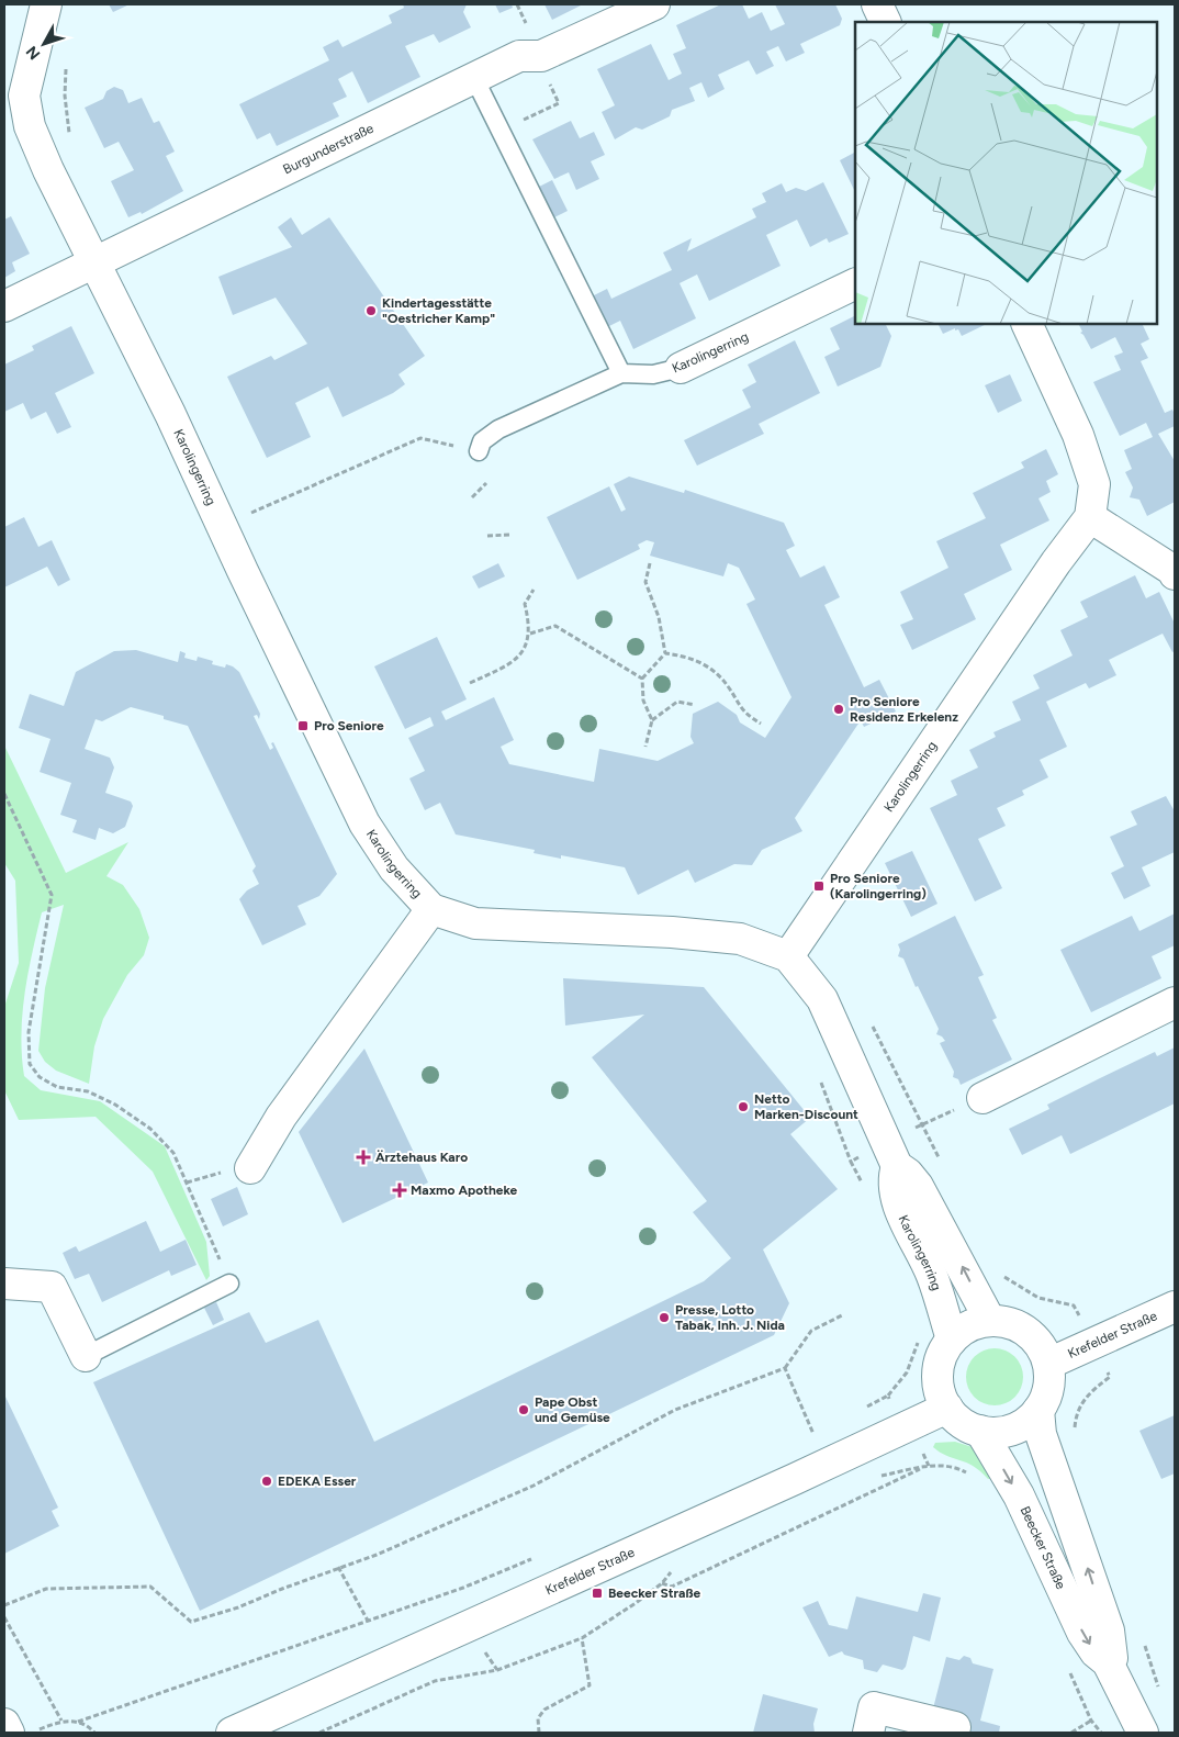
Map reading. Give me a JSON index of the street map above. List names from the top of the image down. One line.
{"streets":{"street":["Burgunderstraße","Karolingerring","Krefelder Straße","Beecker Straße"]},"crossings":[["Burgunderstraße","Karolingerring"],["Karolingerring","Krefelder Straße"],["Karolingerring","Beecker Straße"],["Krefelder Straße","Beecker Straße"]],"places":{"other":["Kindertagesstätte \"Oestricher Kamp\"","Pro Seniore Residenz Erkelenz","Netto Marken-Discount","Presse, Lotto Tabak, Inh. J. Nida","Pape Obst und Gemüse","EDEKA Esser"],"transit":["Pro Seniore","Pro Seniore (Karolingerring)","Beecker Straße"],"health":["Ärztehaus Karo","Maxmo Apotheke"]},"north":"bottom left"}
